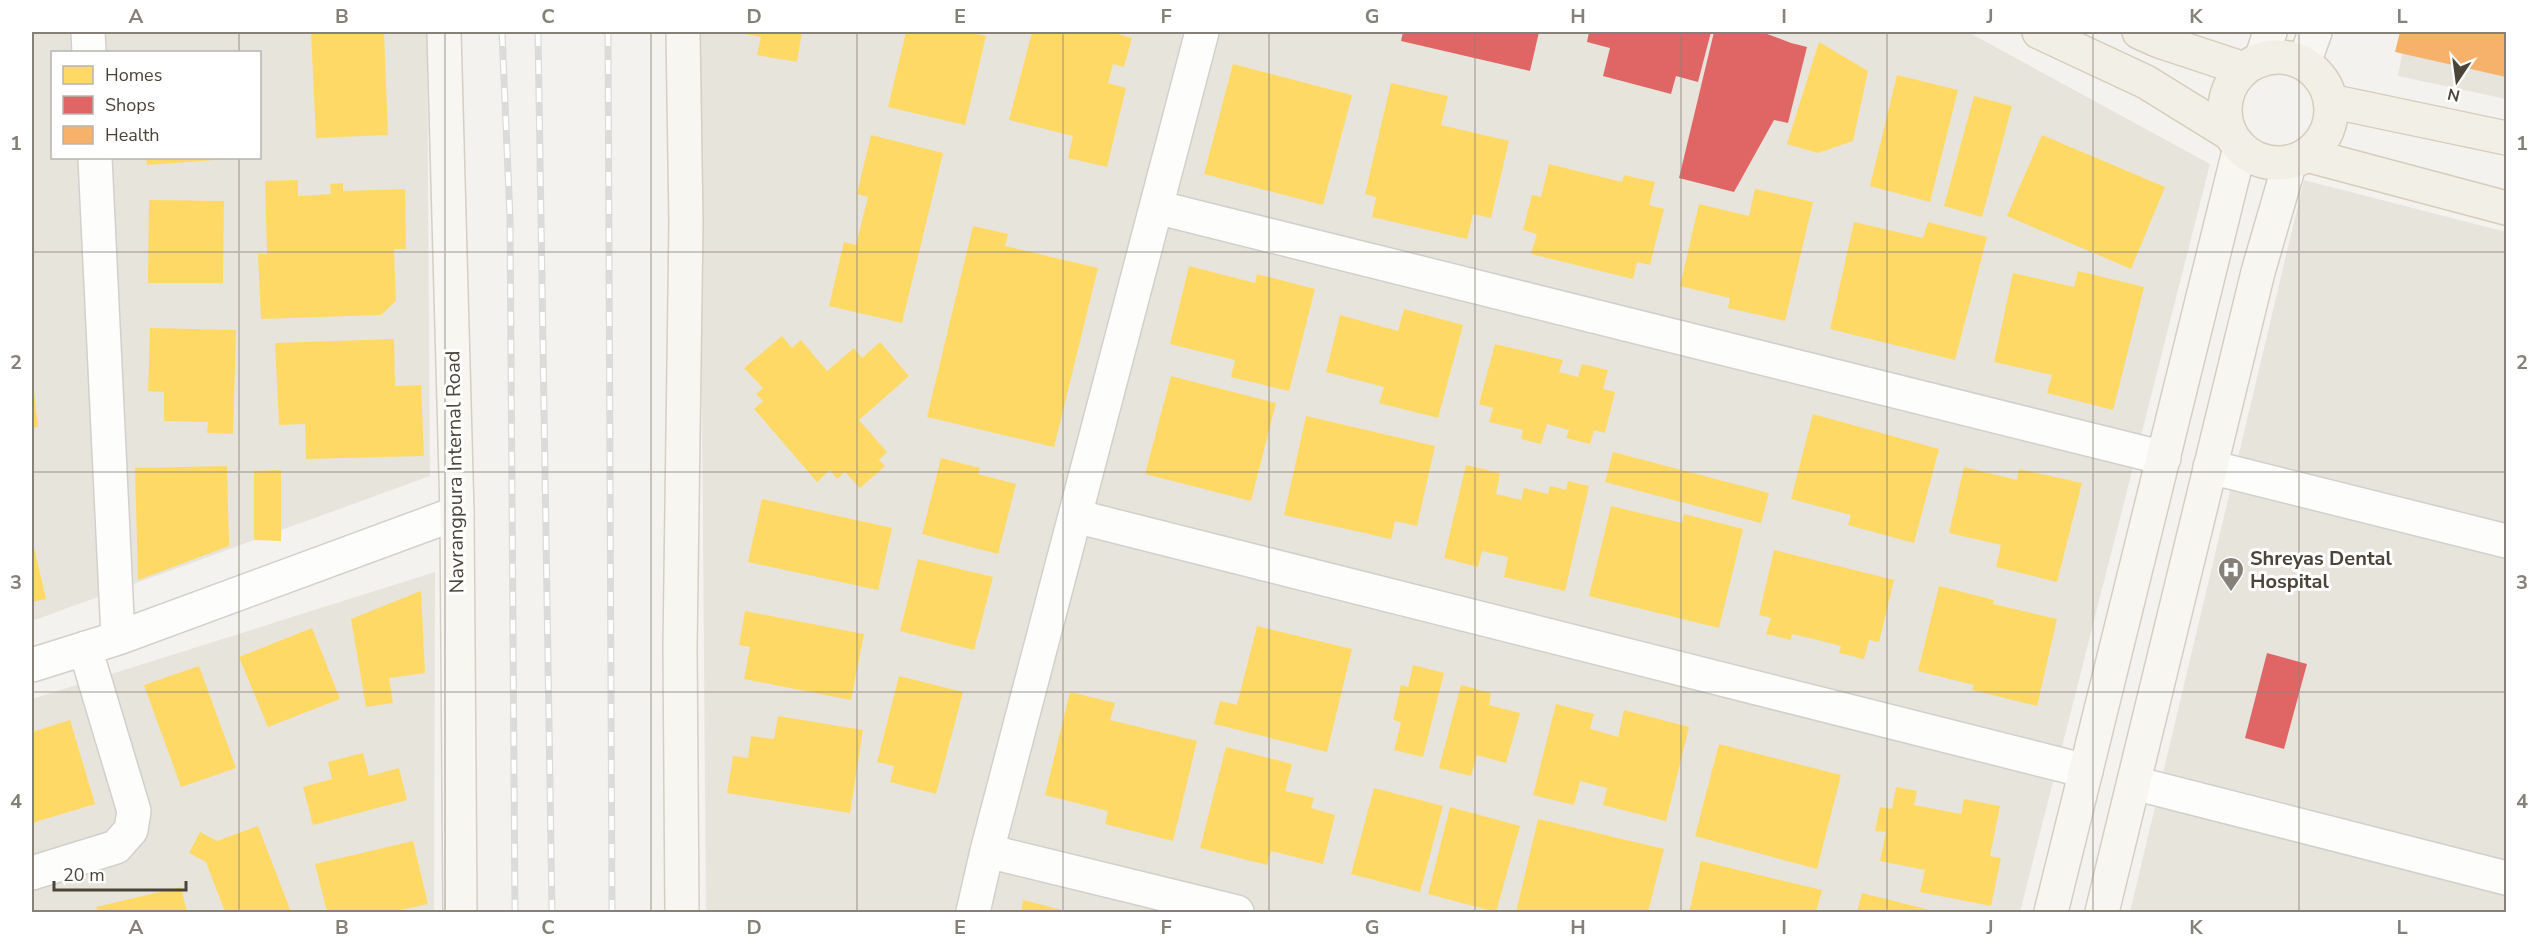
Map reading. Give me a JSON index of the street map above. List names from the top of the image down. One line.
{"streets":{"street":["Navrangpura Internal Road"]},"places":{"hospital":["Shreyas Dental Hospital"]},"legend":["Homes","Shops","Health"],"scale_bar":"20 m","north":"bottom","grid":{"columns":["A","B","C","D","E","F","G","H","I","J","K","L"],"rows":["1","2","3","4"]}}
